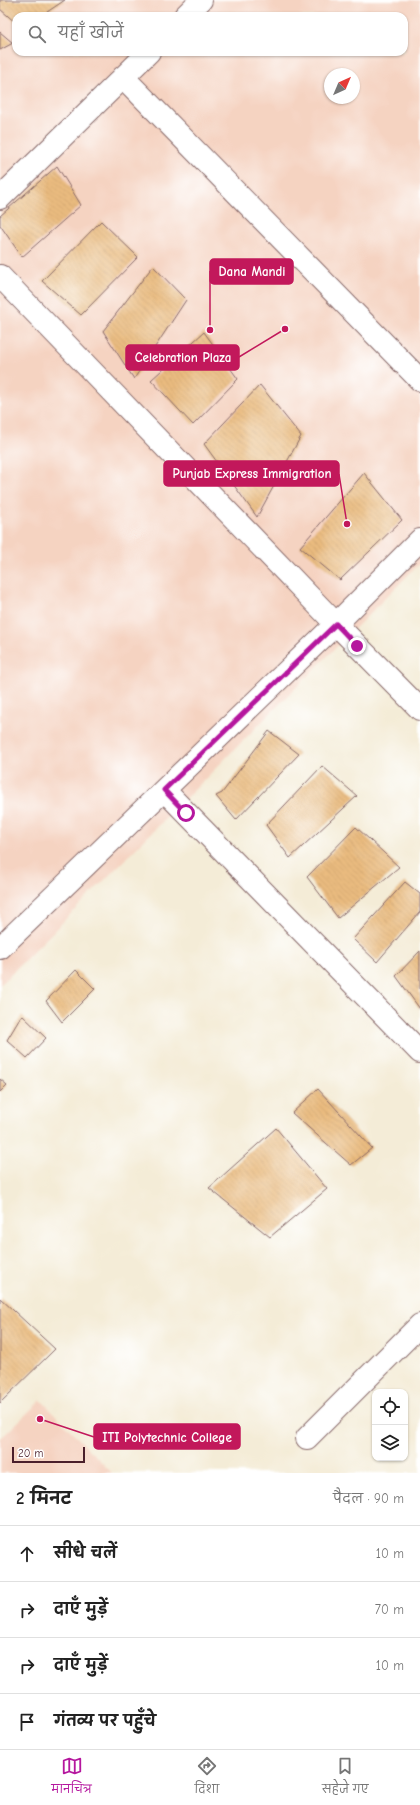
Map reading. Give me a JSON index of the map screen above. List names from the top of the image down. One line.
{"places":["Celebration Plaza","Dana Mandi","Punjab Express Immigration","ITI Polytechnic College"],"scale_bar":"20 m","north":"top right","page":{"search":"यहाँ खोजें","scale":"20 m","heading":["2 मिनट","पैदल · 90 m"],"list":[["सीधे चलें","10 m"],["दाएँ मुड़ें","70 m"],["दाएँ मुड़ें","10 m"],"गंतव्य पर पहुँचे"],"nav":["मानचित्र","दिशा","सहेजे गए"]}}
